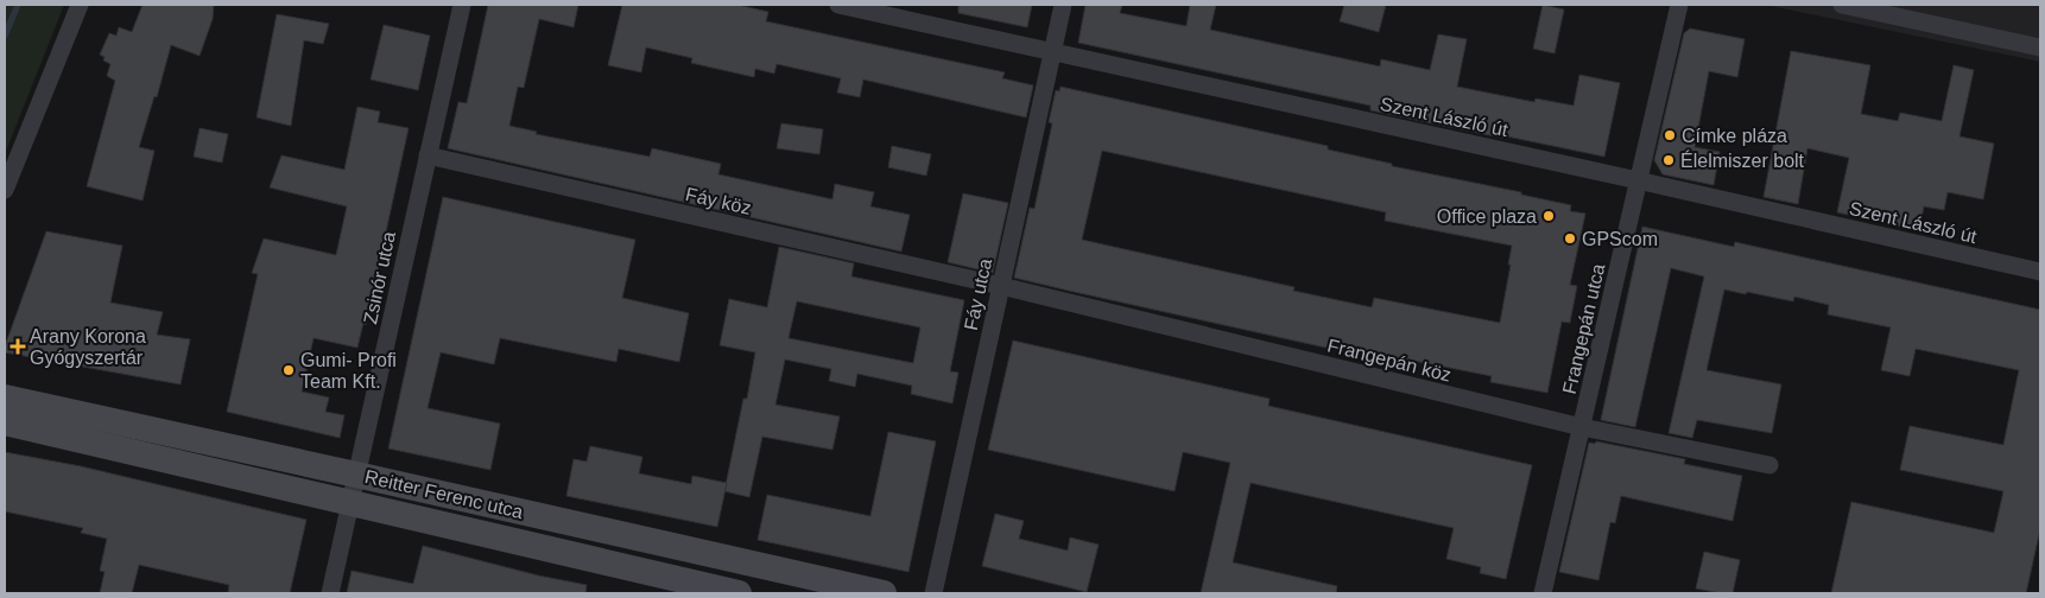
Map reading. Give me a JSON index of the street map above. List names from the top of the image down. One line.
{"streets":{"street":["Szent László út","Fáy köz","Zsinór utca","Fáy utca","Frangepán utca","Frangepán köz","Reitter Ferenc utca"]},"crossings":[["Szent László út","Fáy utca"],["Szent László út","Frangepán utca"],["Fáy köz","Zsinór utca"],["Fáy köz","Fáy utca"],["Fáy köz","Frangepán köz"],["Zsinór utca","Reitter Ferenc utca"],["Fáy utca","Frangepán köz"],["Frangepán utca","Frangepán köz"]],"places":{"other":["Címke pláza","Élelmiszer bolt","Office plaza","GPScom","Gumi- Profi Team Kft."],"health":["Arany Korona Gyógyszertár"]}}
